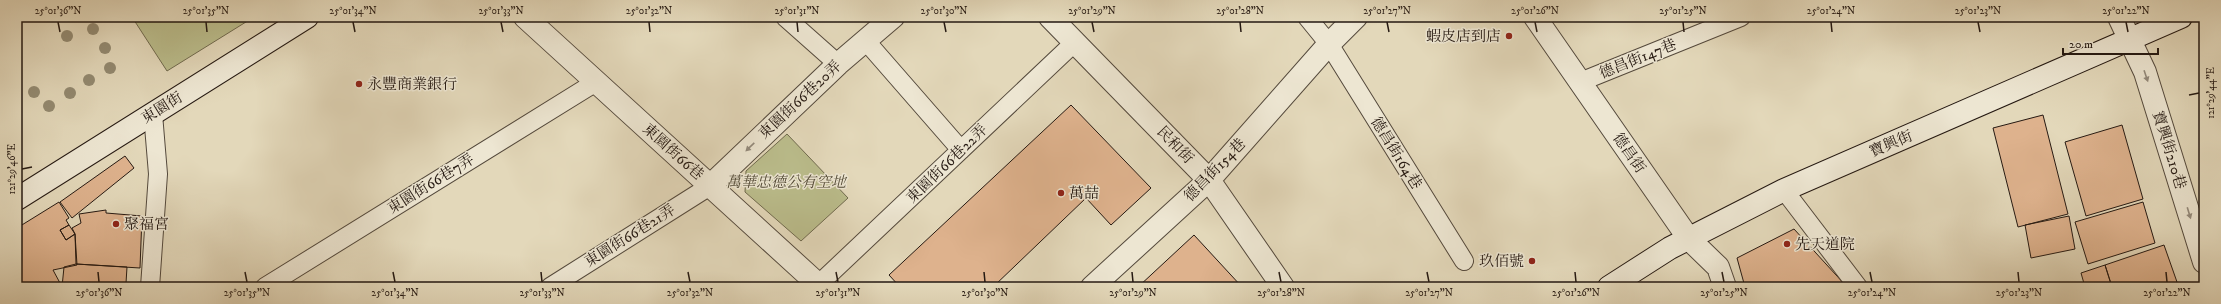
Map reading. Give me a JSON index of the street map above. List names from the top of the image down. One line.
{"streets":{"street":["東園街66巷20弄","東園街","寶興街","民和街","寶興街210巷","東園街66巷","德昌街","德昌街154巷"],"lane":["德昌街147巷","德昌街164巷","東園街66巷22弄","東園街66巷7弄","東園街66巷21弄"]},"crossings":[["德昌街147巷","德昌街"],["東園街66巷20弄","東園街66巷"],["東園街66巷20弄","東園街66巷21弄"],["寶興街","寶興街210巷"],["寶興街","德昌街"],["民和街","東園街66巷22弄"],["民和街","德昌街154巷"],["東園街66巷","東園街66巷22弄"],["東園街66巷","東園街66巷7弄"],["東園街66巷","東園街66巷21弄"],["德昌街164巷","德昌街154巷"]],"one_way":["東園街66巷20弄","寶興街210巷"],"parks":["萬華忠德公有空地"],"places":["蝦皮店到店","永豐商業銀行","萬喆","聚福宮","先天道院","玖佰號"],"scale_bar":"20 m","coordinates":["25°01'36\"N","25°01'35\"N","25°01'34\"N","25°01'33\"N","25°01'32\"N","25°01'31\"N","25°01'30\"N","25°01'29\"N","25°01'28\"N","25°01'27\"N","25°01'26\"N","25°01'25\"N","25°01'24\"N","25°01'23\"N","25°01'22\"N","121°29'44\"E","121°29'46\"E"]}
